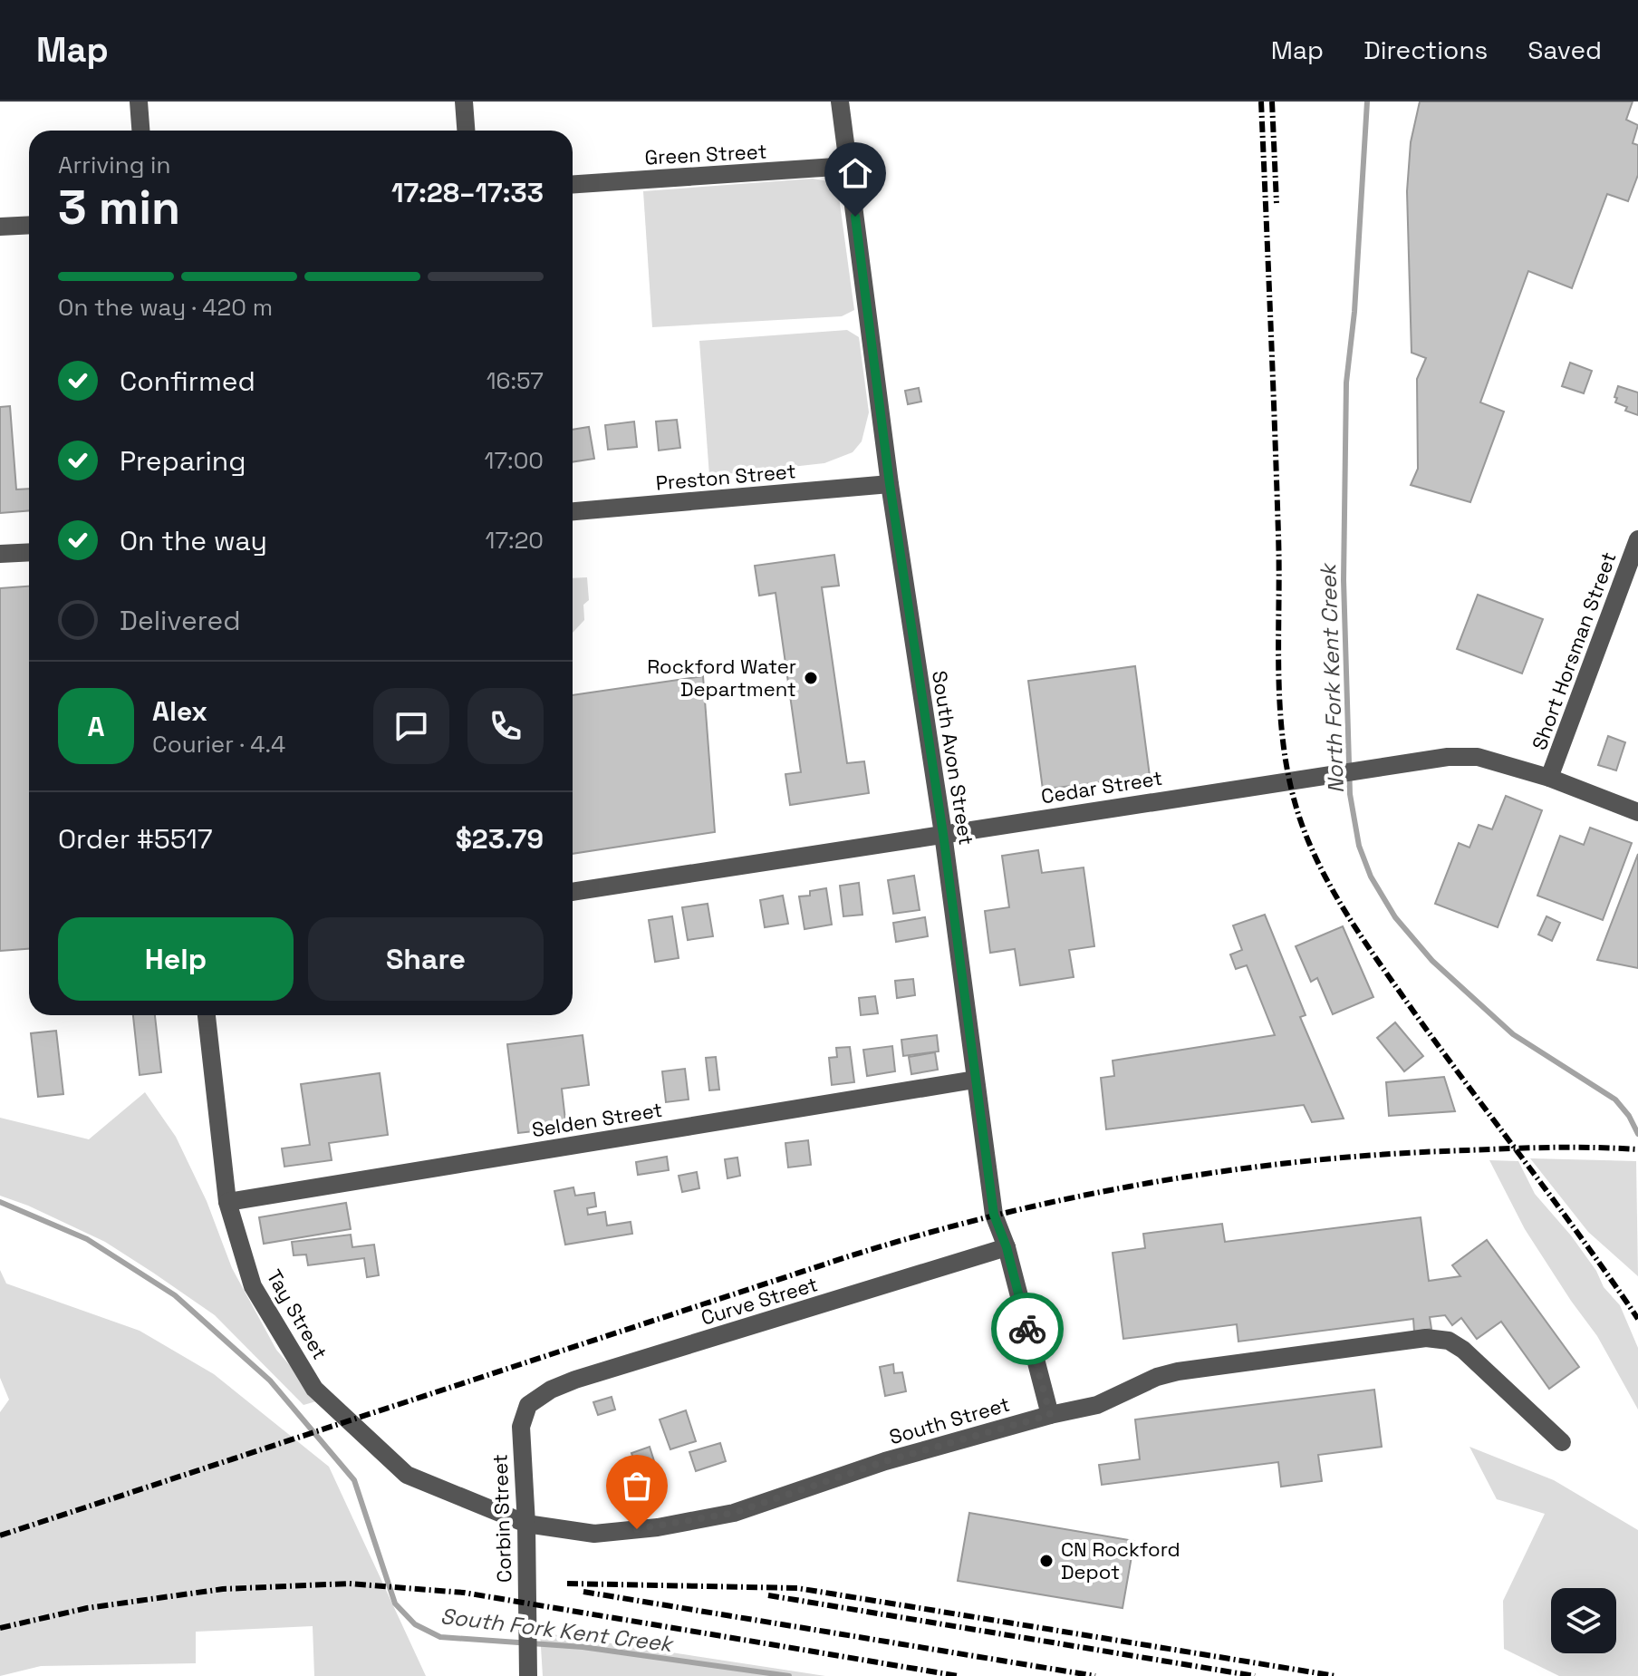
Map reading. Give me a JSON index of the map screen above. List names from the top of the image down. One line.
{"streets":{"street":["Green Street","Preston Street","Short Horsman Street","South Avon Street","Cedar Street","Selden Street","Curve Street","Tay Street","South Street","Corbin Street"]},"crossings":[["Green Street","South Avon Street"],["Preston Street","South Avon Street"],["Short Horsman Street","Cedar Street"],["South Avon Street","Cedar Street"],["South Avon Street","Selden Street"],["South Avon Street","Curve Street"],["South Avon Street","South Street"],["Selden Street","Tay Street"],["Curve Street","Corbin Street"],["Tay Street","South Street"],["Tay Street","Corbin Street"],["South Street","Corbin Street"]],"water":["North Fork Kent Creek","South Fork Kent Creek"],"places":["Rockford Water Department","CN Rockford Depot"],"page":{"header":"Map","nav":["Map","Directions","Saved"],"heading":["3 min","Arriving in","17:28–17:33"],"panel":["Alex","Courier · 4.4","Order #5517","$23.79"],"bar":"On the way · 420 m","list":[["Confirmed","16:57"],["Preparing","17:00"],["On the way","17:20"],"Delivered"],"round":"A","buttons":["Help","Share"]}}
